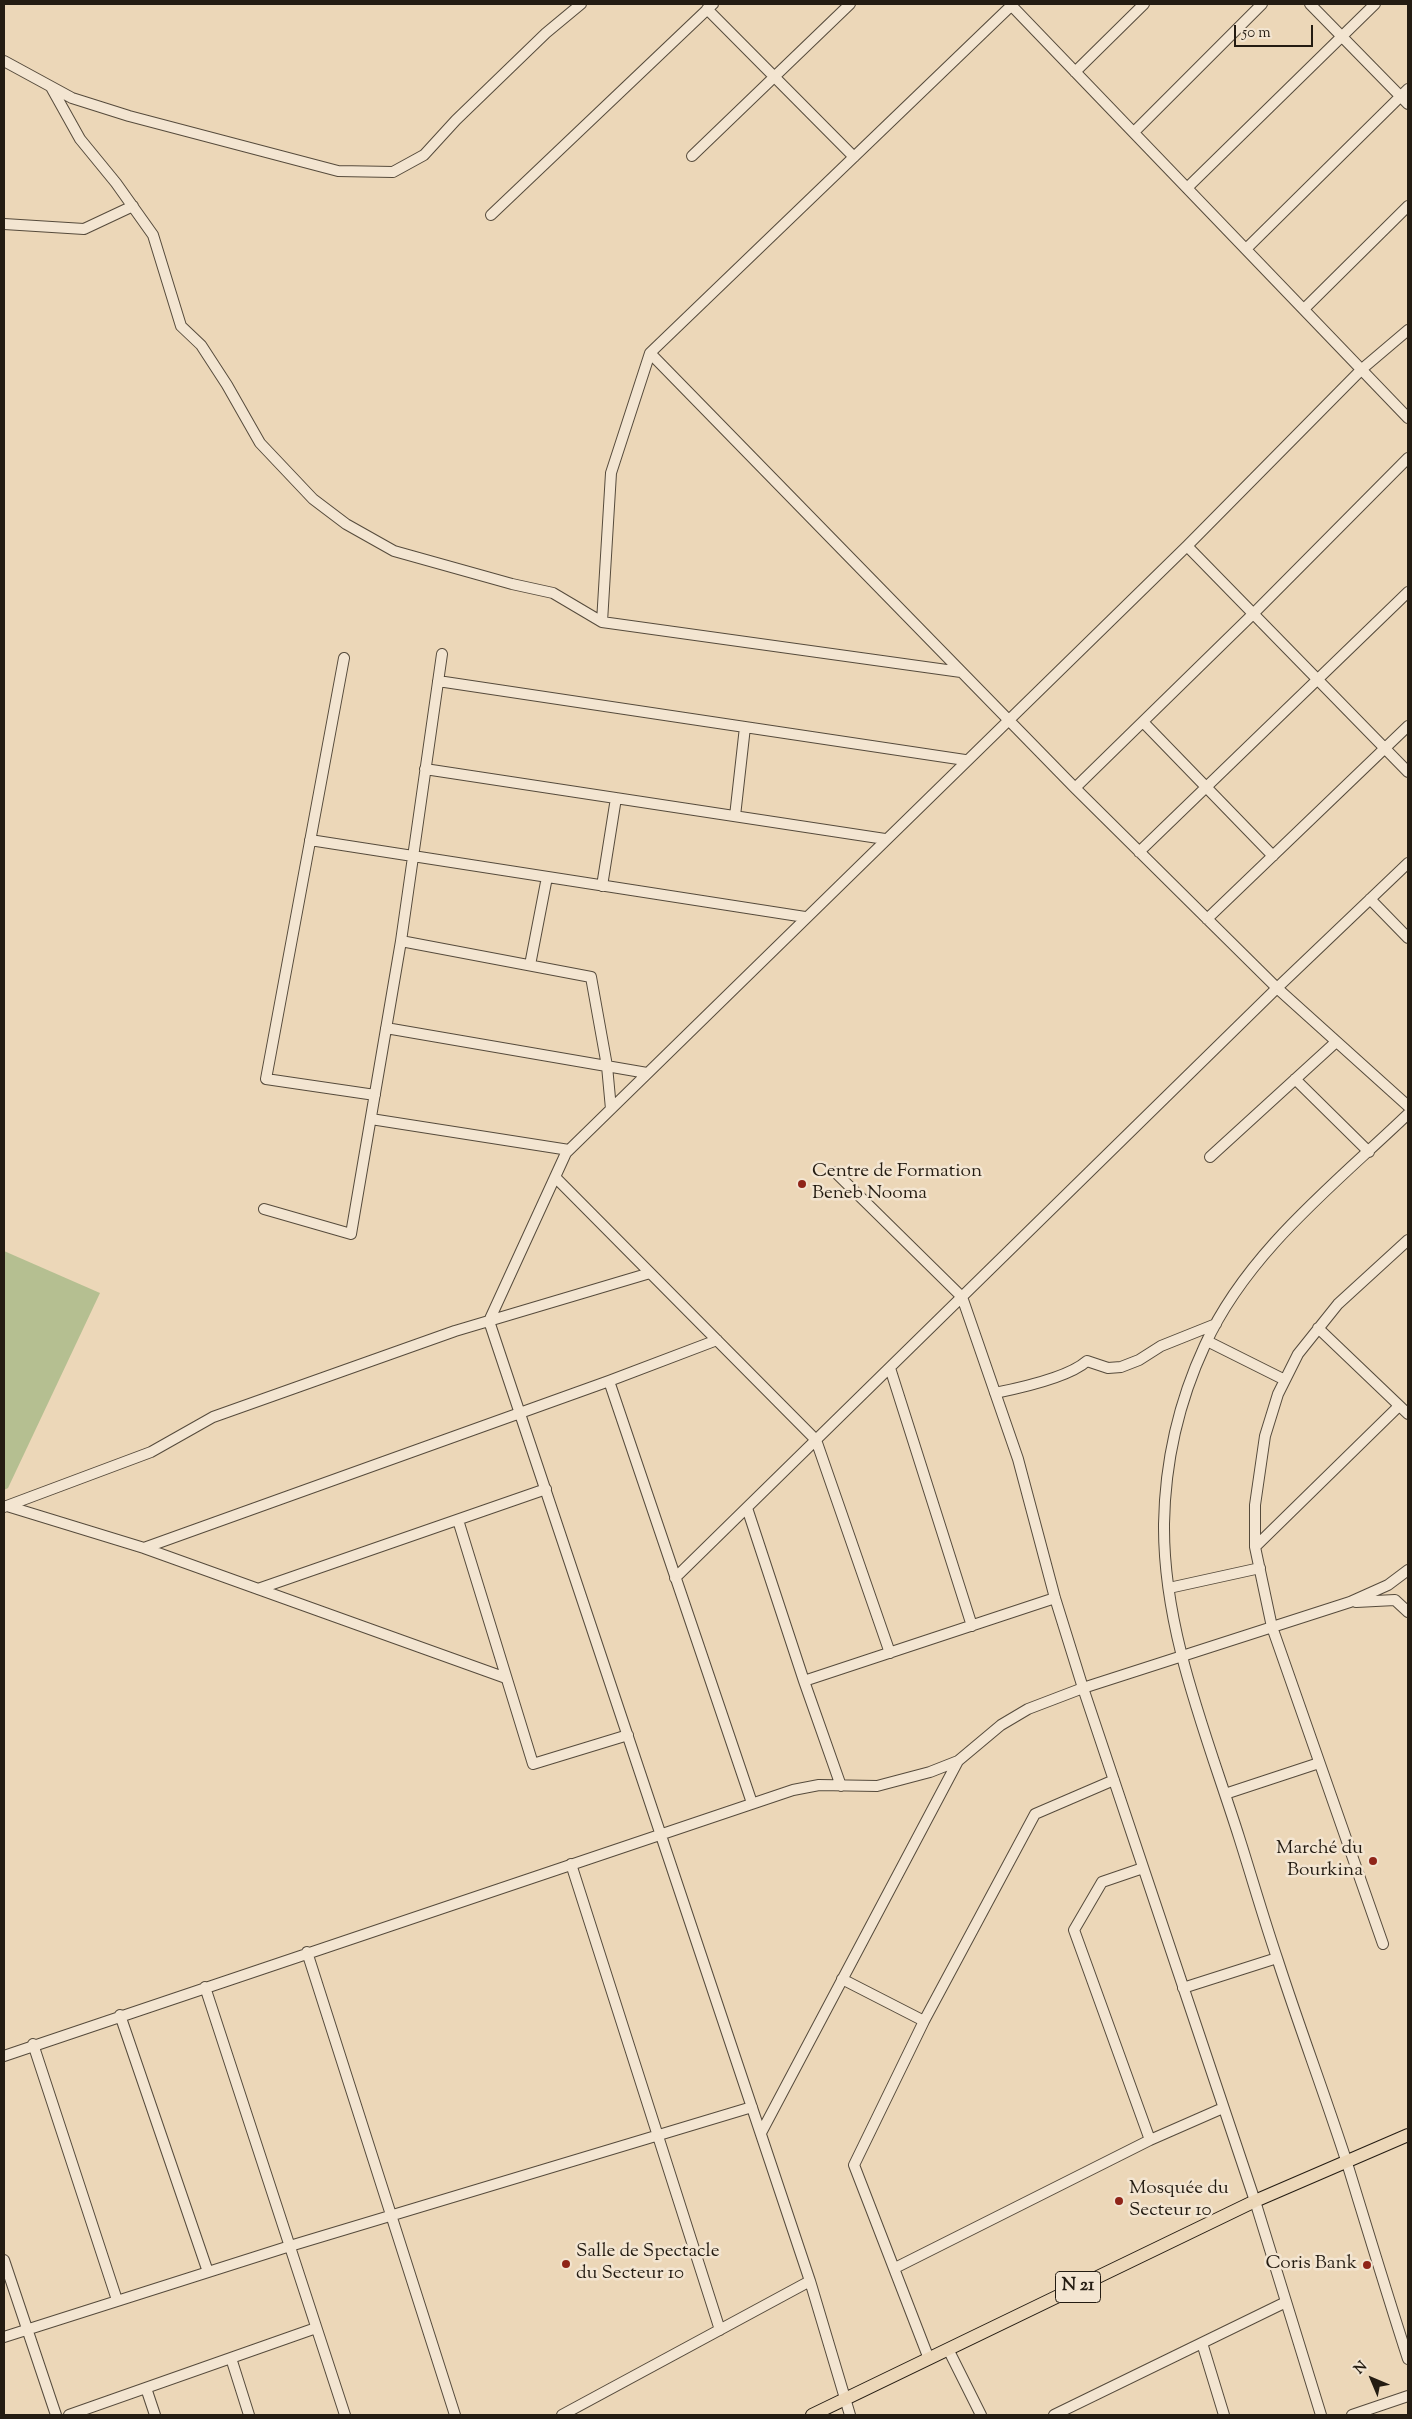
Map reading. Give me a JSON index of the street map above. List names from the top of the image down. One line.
{"streets":{"main road":["N 21"]},"places":["Centre de Formation Beneb Nooma","Marché du Bourkina","Mosquée du Secteur 10","Salle de Spectacle du Secteur 10","Coris Bank"],"scale_bar":"50 m","north":"top left"}
